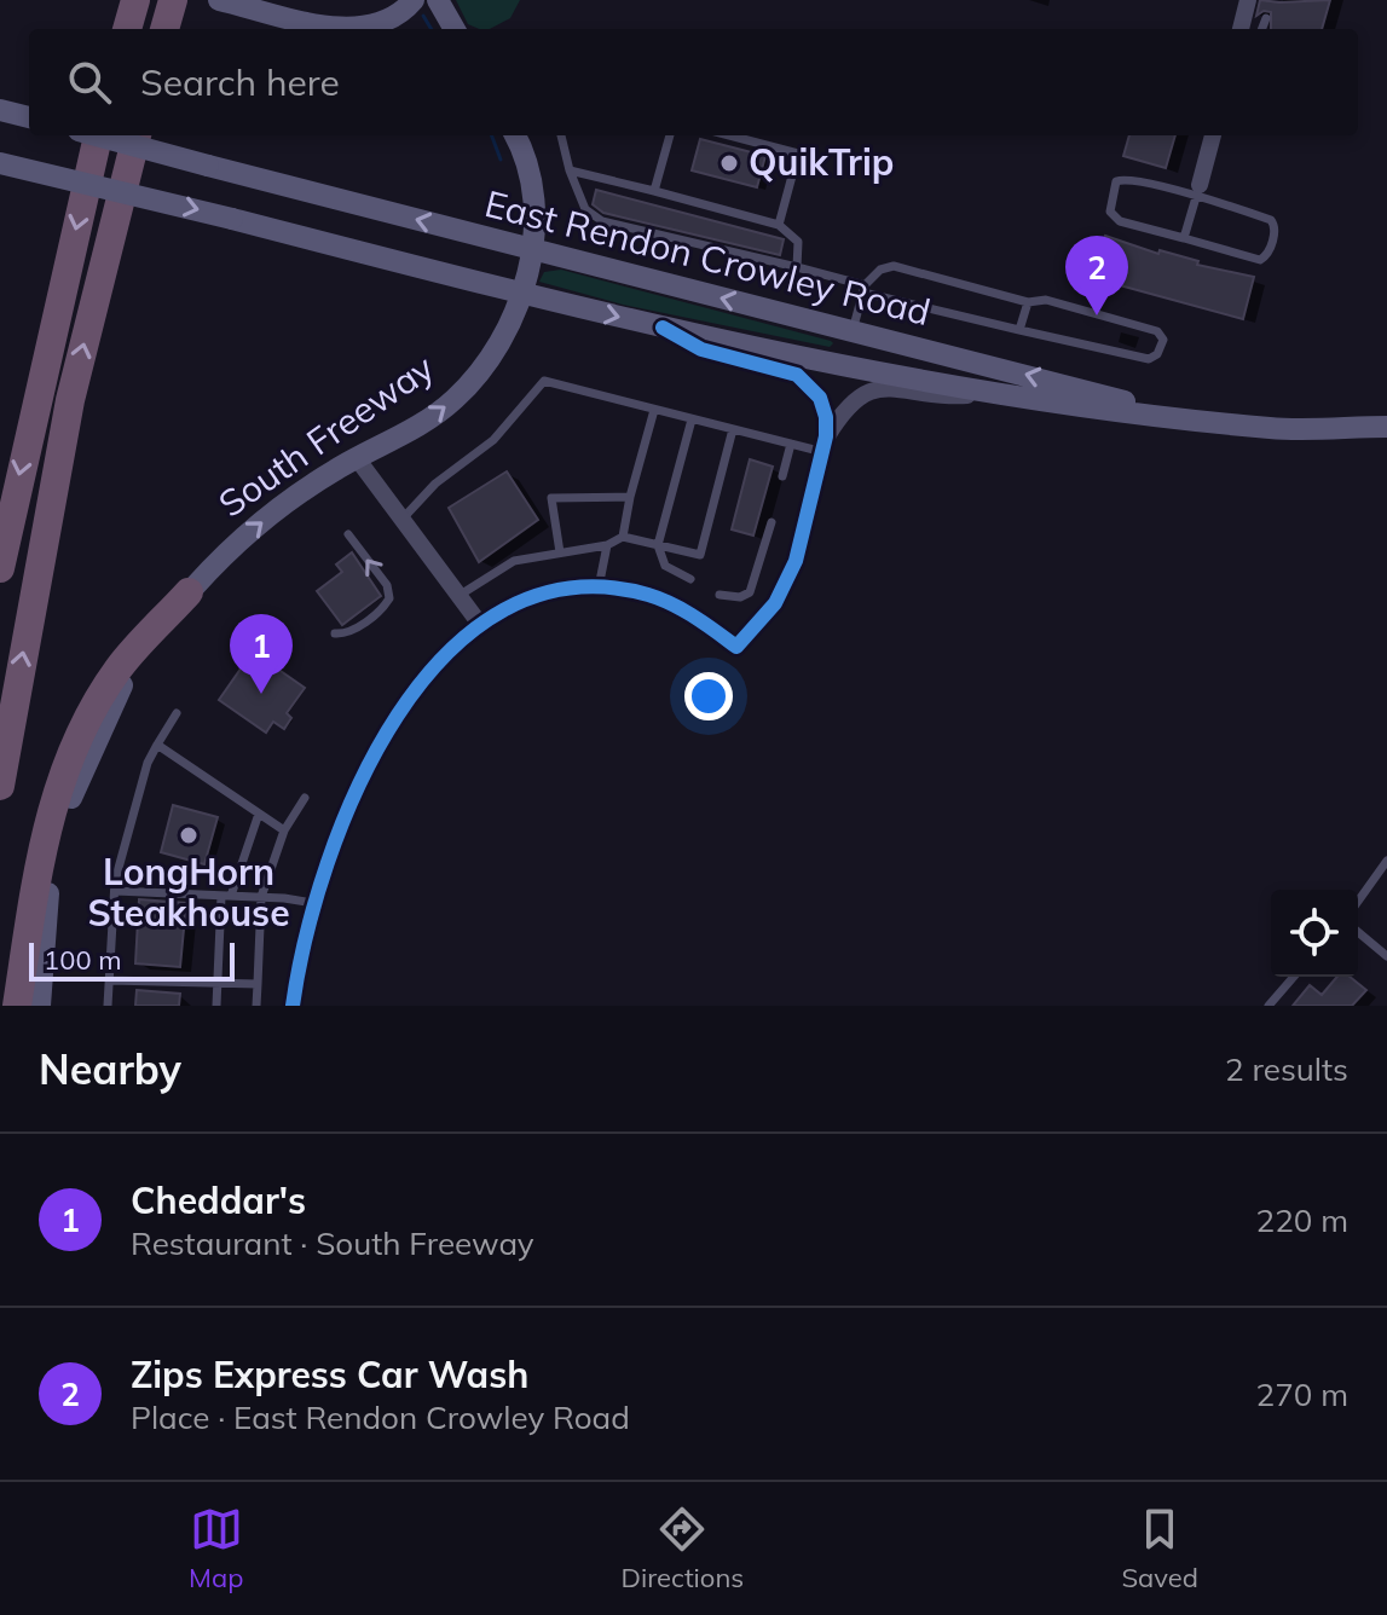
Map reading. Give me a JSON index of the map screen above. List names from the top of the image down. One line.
{"streets":{"main road":["East Rendon Crowley Road","South Freeway"]},"crossings":[["East Rendon Crowley Road","South Freeway"]],"one_way":["South Freeway"],"places":["QuikTrip","LongHorn Steakhouse"],"scale_bar":"100 m","page":{"search":"Search here","pins":["2","1"],"scale":"100 m","heading":["Nearby","2 results"],"list":[{"mark":"1","name":"Cheddar's","note":"Restaurant · South Freeway","value":"220 m"},{"mark":"2","name":"Zips Express Car Wash","note":"Place · East Rendon Crowley Road","value":"270 m"}],"nav":["Map","Directions","Saved"]}}
